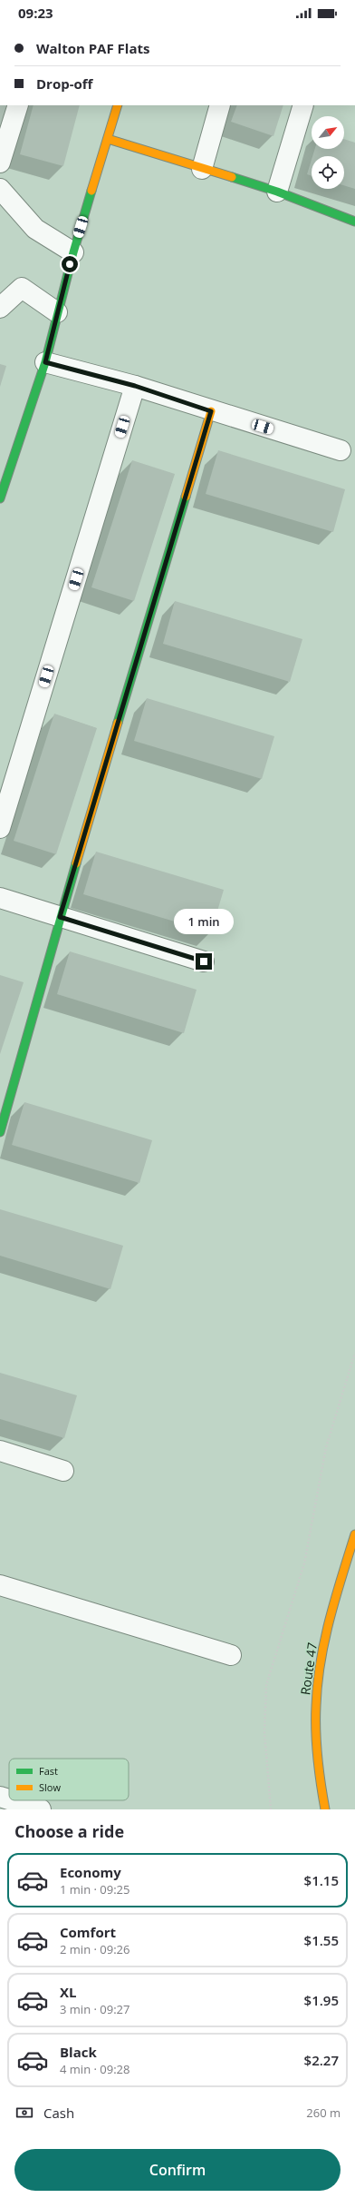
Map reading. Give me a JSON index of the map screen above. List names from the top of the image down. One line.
{"streets":{"street":["Route 47"]},"legend":["Fast","Slow"],"north":"top right","page":{"status":"09:23","banner":["Walton PAF Flats","Drop-off"],"bubble":"1 min","heading":"Choose a ride","list":[{"name":"Economy","note":"1 min · 09:25","value":"$1.15"},{"name":"Comfort","note":"2 min · 09:26","value":"$1.55"},{"name":"XL","note":"3 min · 09:27","value":"$1.95"},{"name":"Black","note":"4 min · 09:28","value":"$2.27"}],"pay":["Cash","260 m"],"buttons":"Confirm"}}
